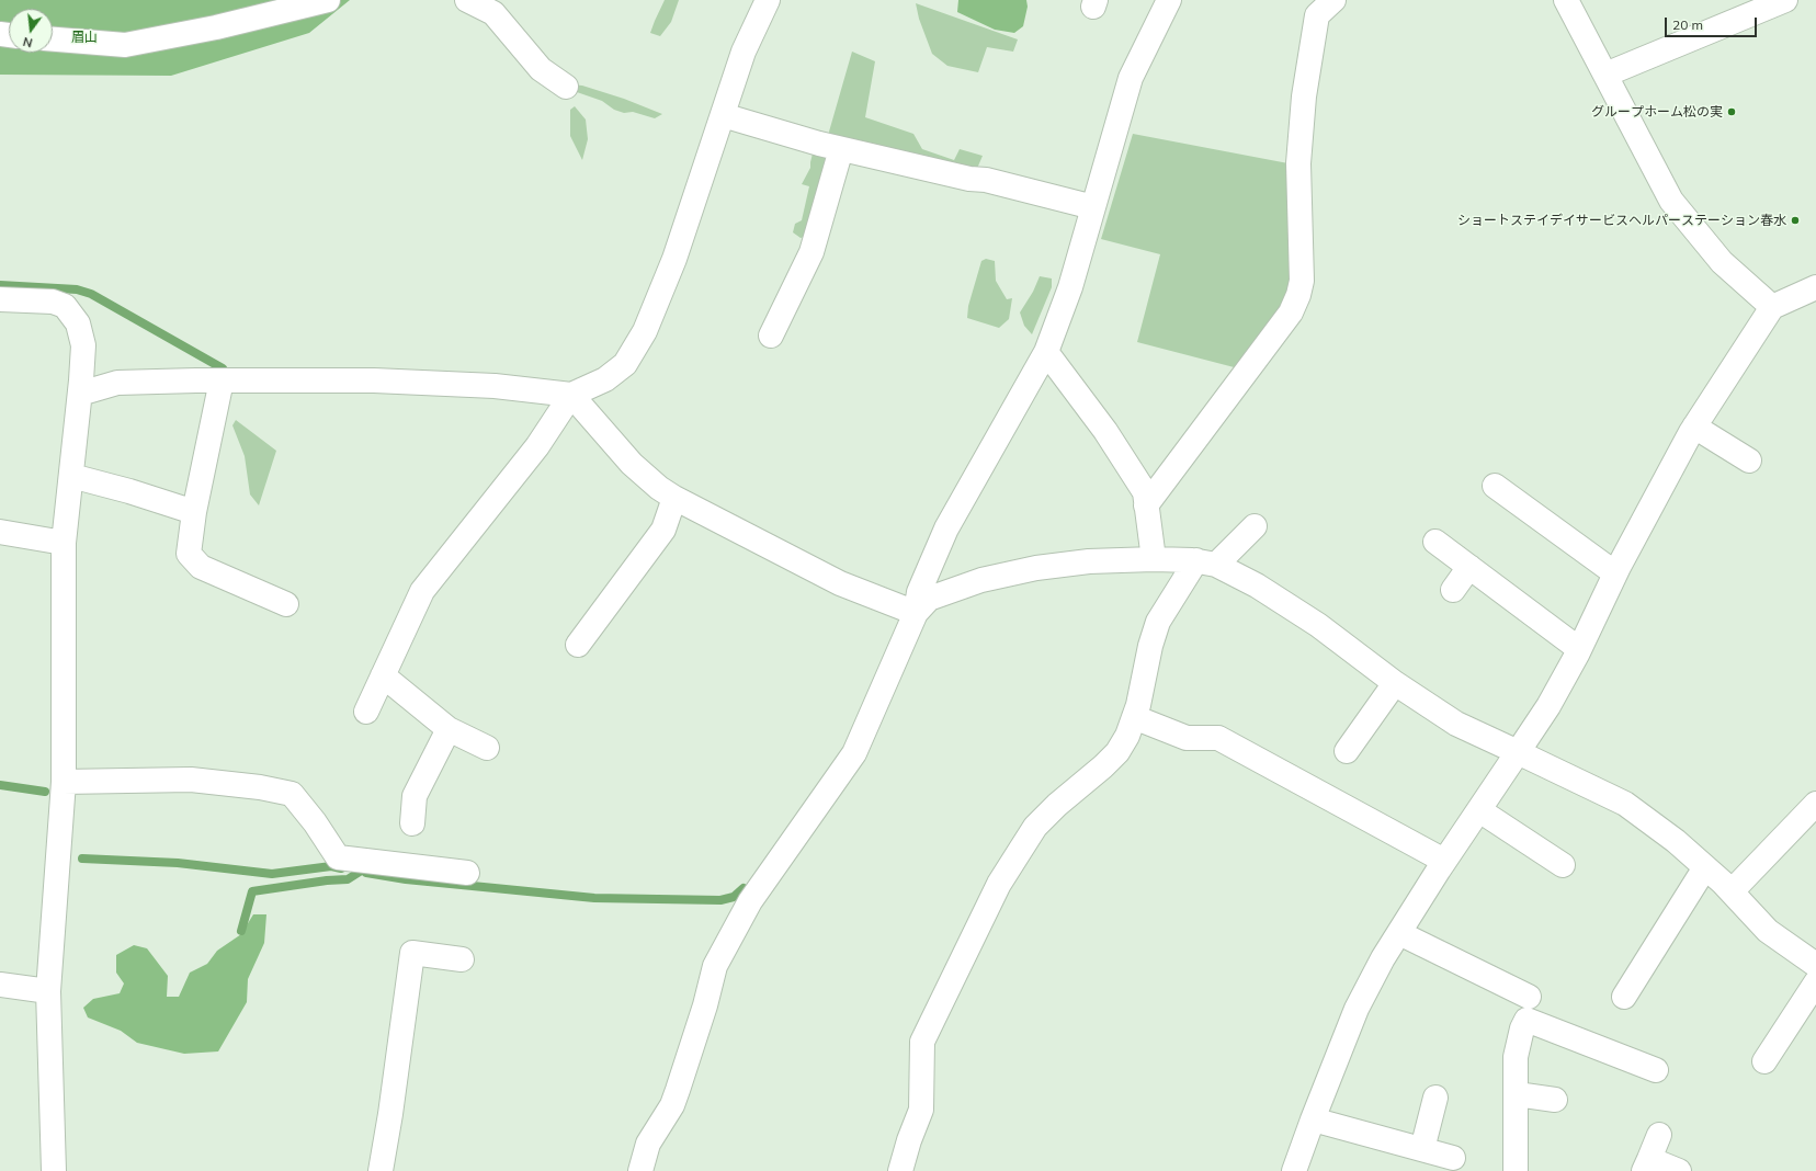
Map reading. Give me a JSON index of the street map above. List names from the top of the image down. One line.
{"parks":["眉山"],"places":["グループホーム松の実","ショートステイデイサービスヘルパーステーション春水"],"scale_bar":"20 m","north":"bottom"}
